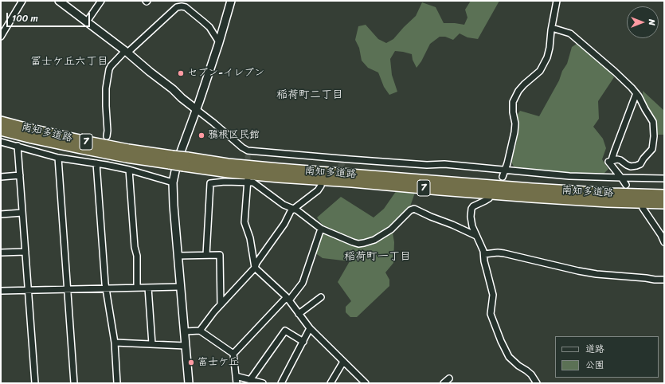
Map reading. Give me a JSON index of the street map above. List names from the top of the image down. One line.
{"streets":{"highway":["南知多道路","7"]},"districts":["冨士ケ丘六丁目","稲荷町二丁目","稲荷町一丁目"],"places":["セブン-イレブン","鴉根区民館","富士ケ丘"],"legend":["道路","公園"],"scale_bar":"100 m","north":"right"}
